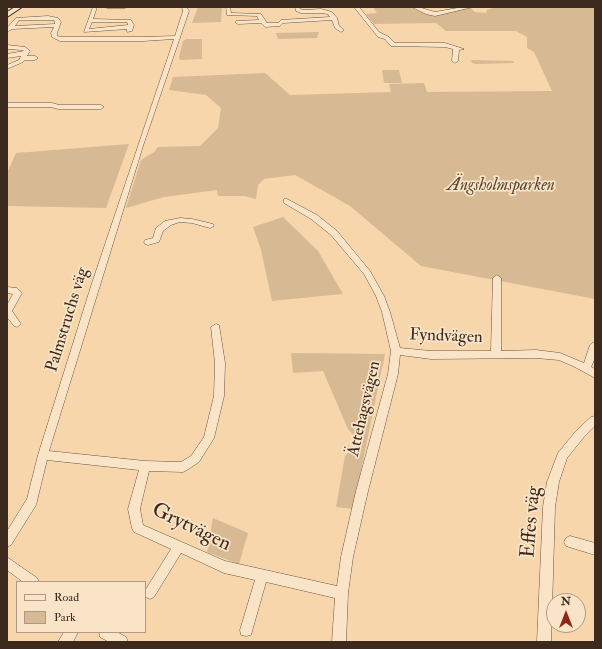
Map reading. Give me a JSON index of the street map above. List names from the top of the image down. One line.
{"streets":{"street":["Palmstruchs väg","Fyndvägen","Ättehagsvägen","Effes väg","Grytvägen"]},"crossings":[["Fyndvägen","Ättehagsvägen"]],"parks":["Ängsholmsparken"],"legend":["Road","Park"],"north":"top"}
